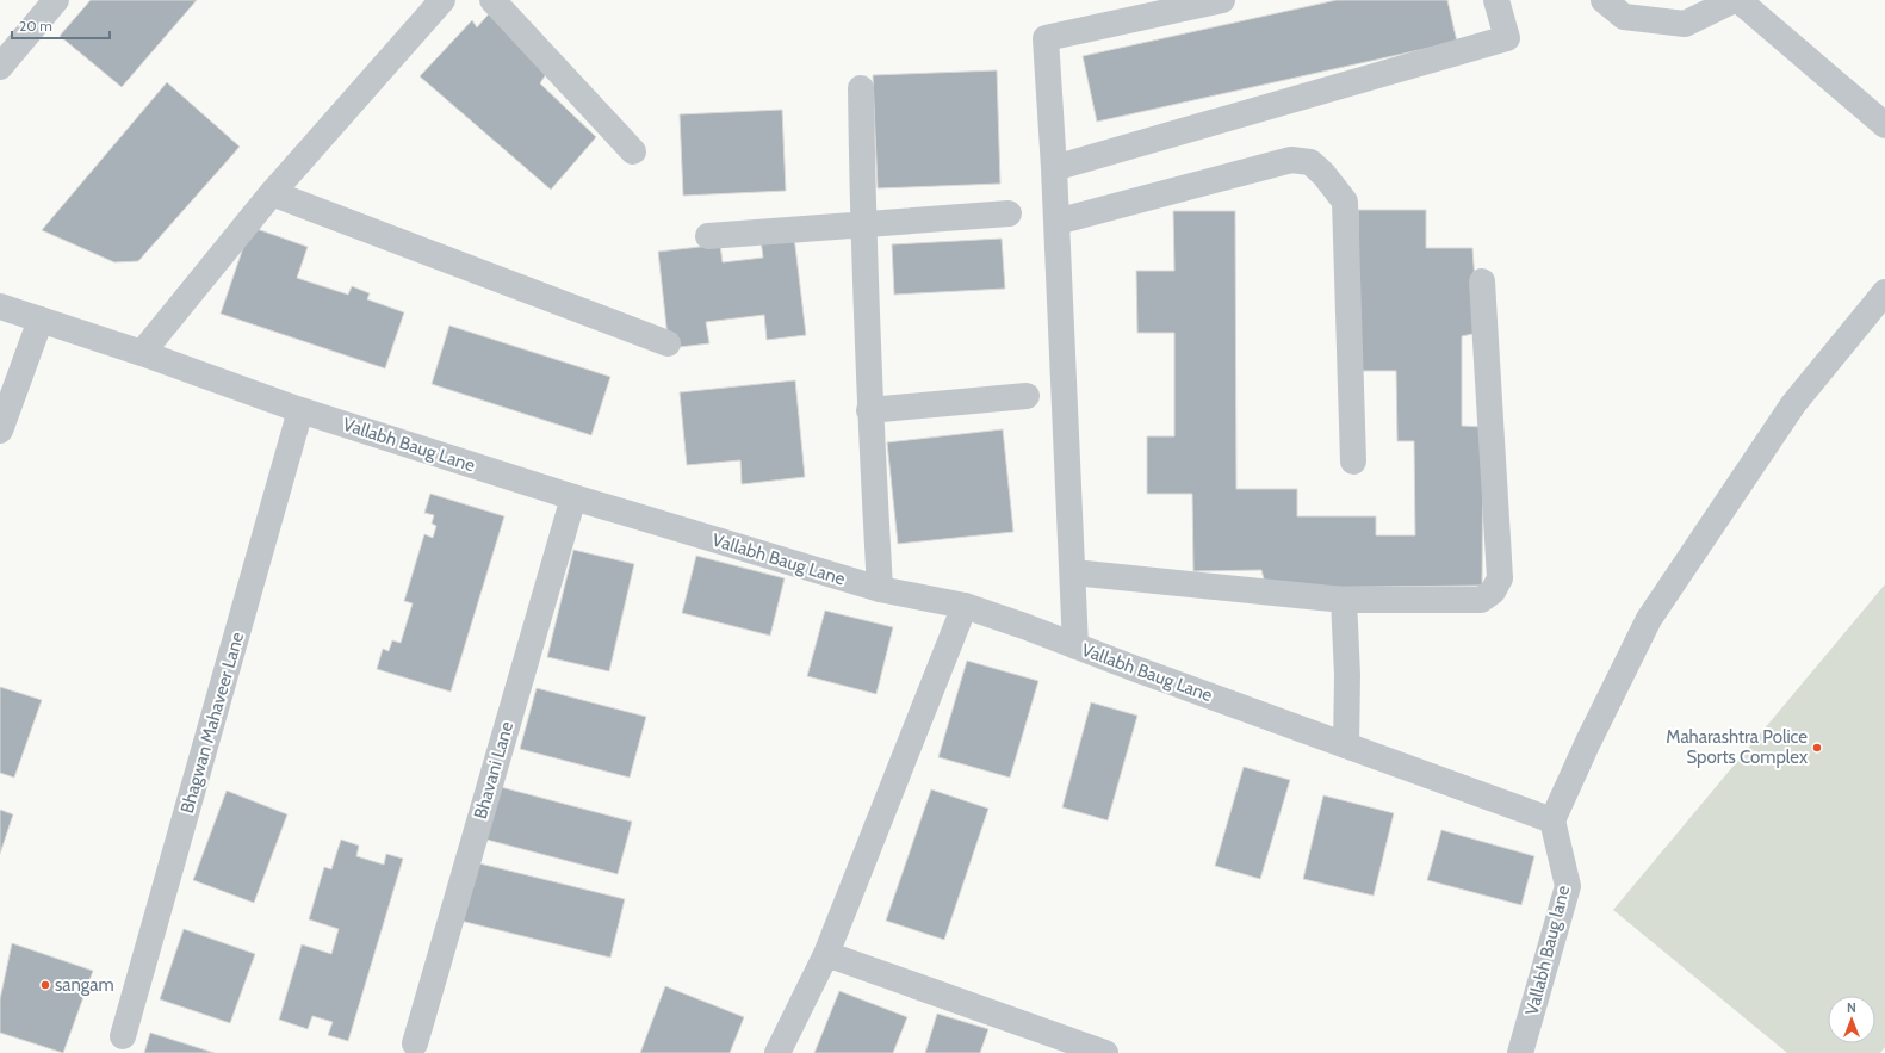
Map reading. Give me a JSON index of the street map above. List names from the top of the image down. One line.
{"streets":{"street":["Vallabh Baug Lane","Bhagwan Mahaveer Lane","Bhavani Lane","Vallabh Baug lane"]},"crossings":[["Vallabh Baug Lane","Bhagwan Mahaveer Lane"],["Vallabh Baug Lane","Bhavani Lane"],["Vallabh Baug Lane","Vallabh Baug lane"]],"places":["Maharashtra Police Sports Complex","sangam"],"scale_bar":"20 m","north":"top"}
